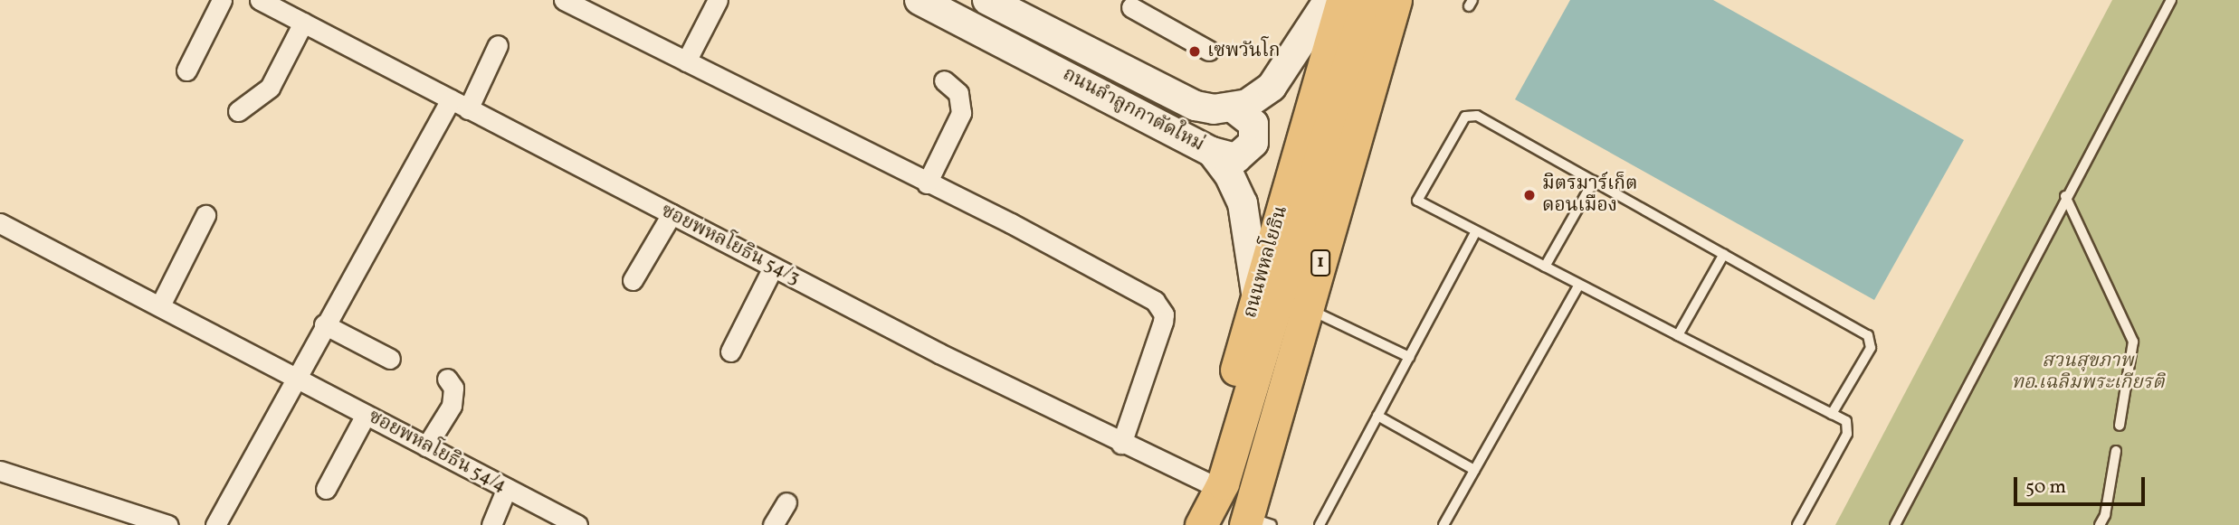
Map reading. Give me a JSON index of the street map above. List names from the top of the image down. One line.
{"streets":{"main road":["ถนนลำลูกกาตัดใหม่","ถนนพหลโยธิน","1"],"street":["ซอยพหลโยธิน 54/3","ซอยพหลโยธิน 54/4"]},"crossings":[["ถนนลำลูกกาตัดใหม่","ถนนพหลโยธิน"],["ซอยพหลโยธิน 54/3","ถนนพหลโยธิน"]],"parks":["สวนสุขภาพ ทอ.เฉลิมพระเกียรติ"],"places":["เซพวันโก","มิตรมาร์เก็ต ดอนเมือง"],"scale_bar":"50 m"}
